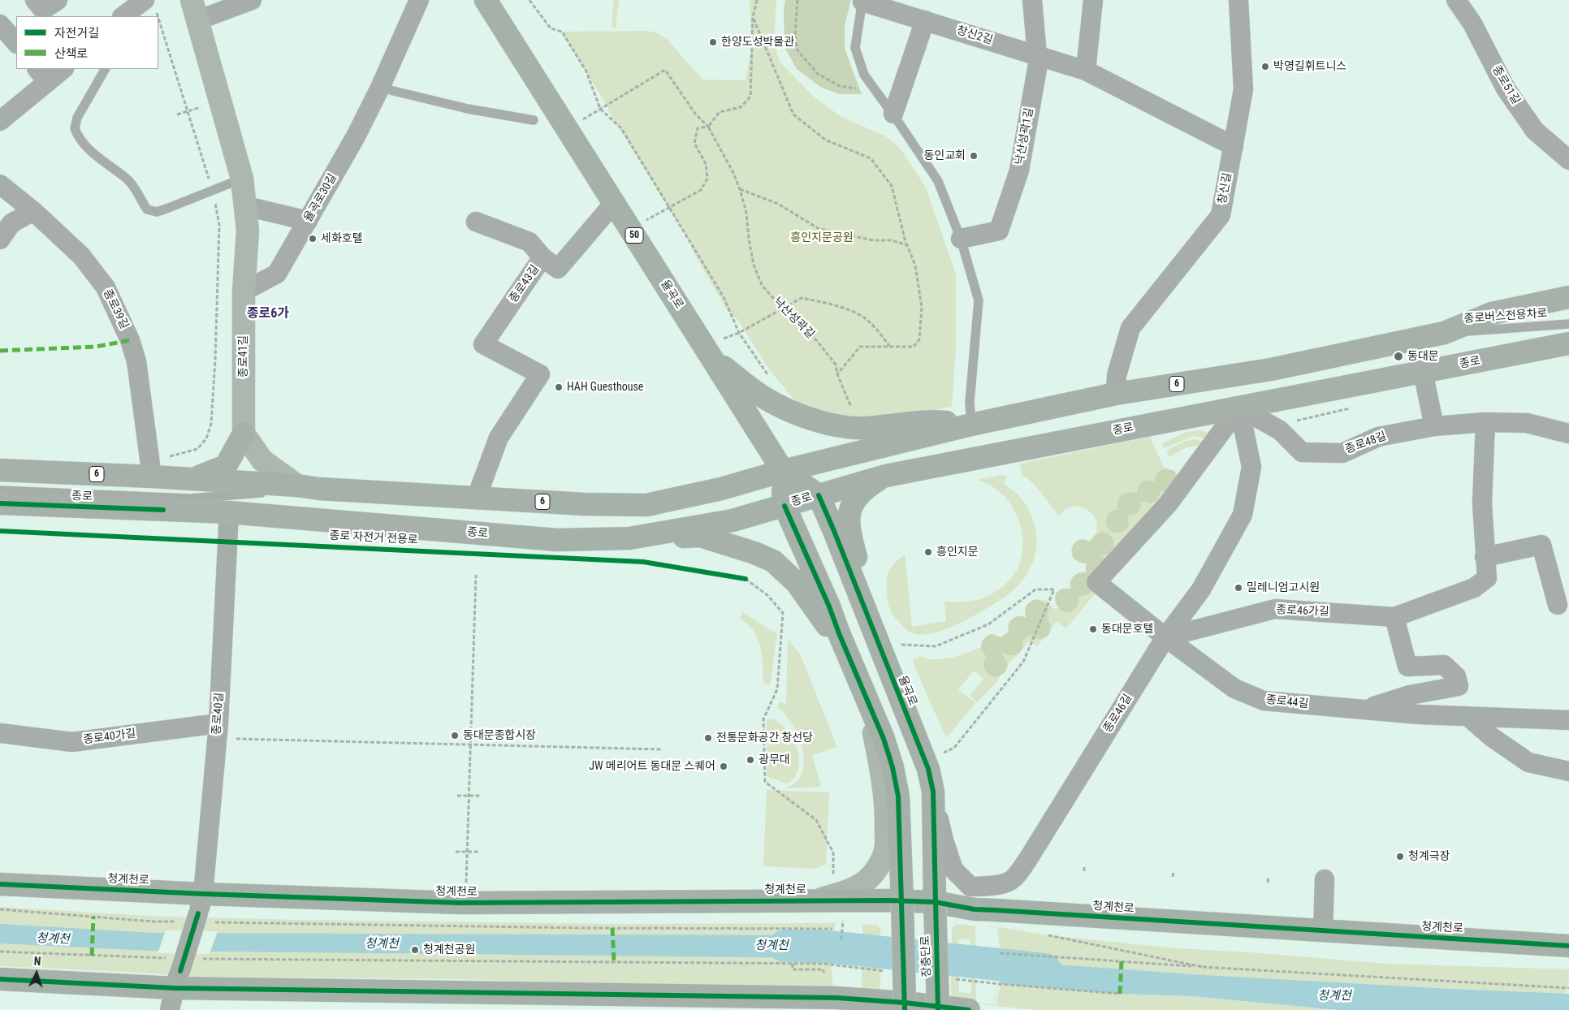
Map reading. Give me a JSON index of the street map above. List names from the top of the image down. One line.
{"streets":{"main road":["50","율곡로","종로","6","청계천로","장충단로"],"street":["창신2길","종로51길","낙산성곽1길","창신길","율곡로30길","종로43길","종로39길","종로41길","종로48길","종로46가길","종로44길","종로40길","종로46길","종로40가길"],"lane":["종로버스전용차로"],"path":["낙산성곽길"],"cycle path":["종로 자전거 전용로"]},"crossings":[["창신2길","낙산성곽1길"],["창신2길","창신길"],["창신길","종로"],["율곡로30길","종로41길"],["종로43길","율곡로"],["종로43길","종로"],["율곡로","종로"],["율곡로","청계천로"],["율곡로","장충단로"],["종로39길","종로"],["종로버스전용차로","종로"],["종로","종로48길"],["종로","종로44길"],["종로","종로40길"],["종로","종로46길"],["종로48길","종로44길"],["종로48길","종로46길"],["종로46가길","종로44길"],["종로46가길","종로46길"],["종로44길","종로46길"],["종로40길","종로40가길"],["종로40길","청계천로"],["청계천로","장충단로"]],"districts":["종로6가"],"water":["청계천"],"parks":["흥인지문공원"],"places":["한양도성박물관","박영길휘트니스","동인교회","세화호텔","동대문","HAH Guesthouse","흥인지문","밀레니엄고시원","동대문호텔","동대문종합시장","전통문화공간 창선당","광무대","JW 메리어트 동대문 스퀘어","청계극장","청계천공원"],"legend":["자전거길","산책로"],"north":"top"}
